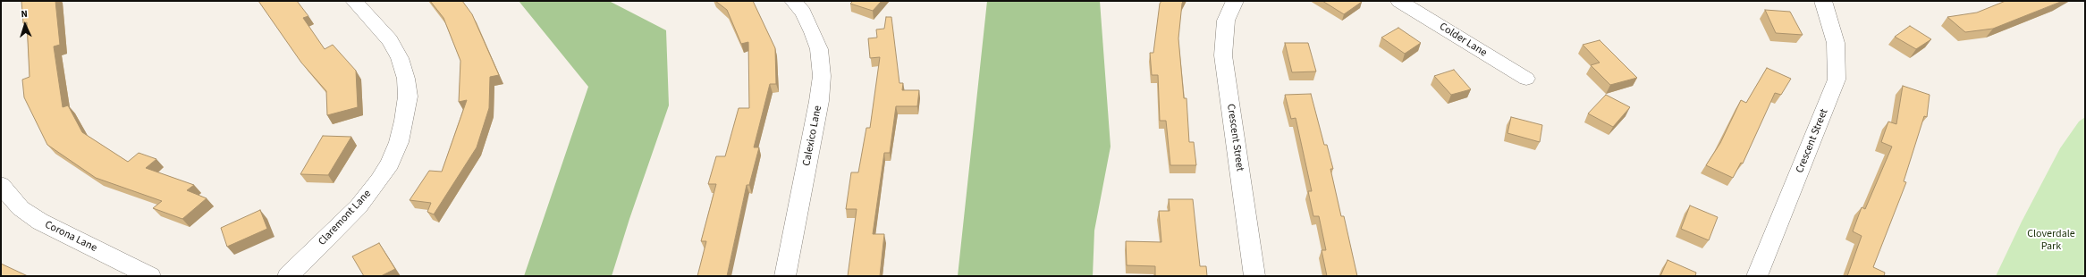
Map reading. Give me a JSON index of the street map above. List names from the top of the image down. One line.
{"streets":{"street":["Colder Lane","Calexico Lane","Crescent Street","Claremont Lane","Corona Lane"]},"parks":["Cloverdale Park"],"north":"top"}
